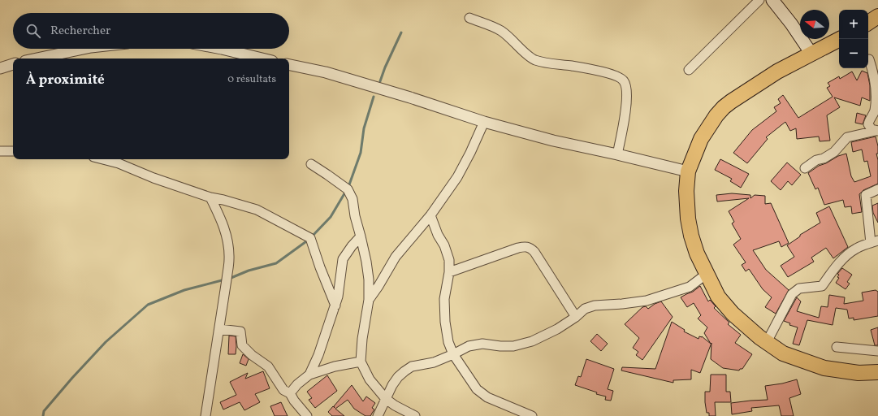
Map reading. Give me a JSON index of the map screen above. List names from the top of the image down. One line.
{"north":"left","page":{"map_buttons":["+","−"],"search":"Rechercher","heading":["À proximité","0 résultats"]}}
